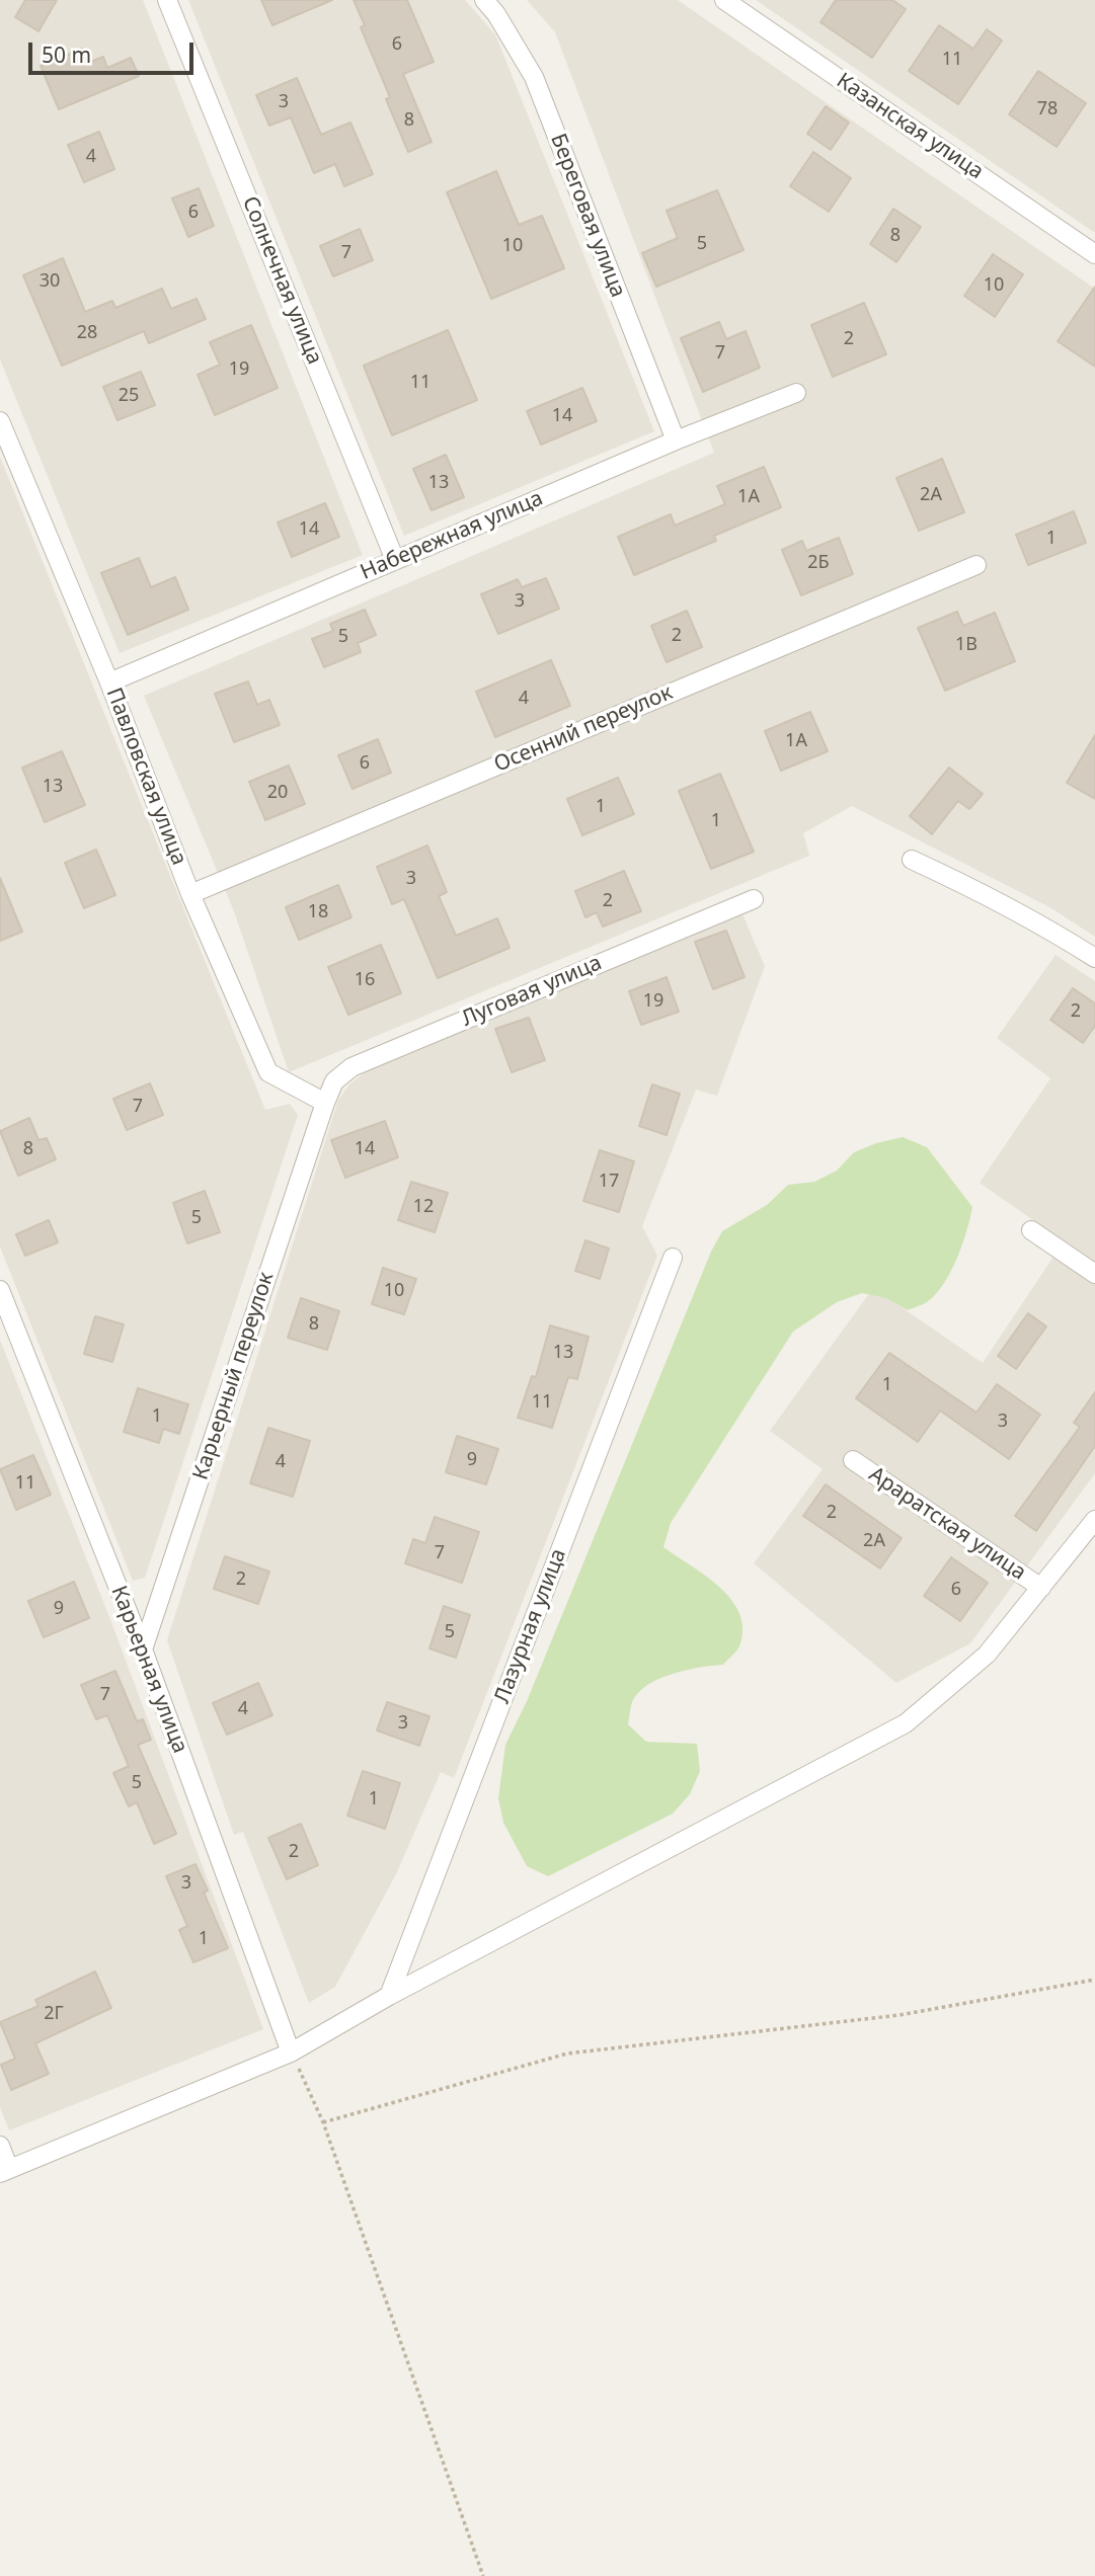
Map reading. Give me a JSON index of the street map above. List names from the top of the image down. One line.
{"streets":{"street":["Казанская улица","Береговая улица","Солнечная улица","Набережная улица","Осенний переулок","Павловская улица","Луговая улица","Карьерный переулок","Араратская улица","Лазурная улица","Карьерная улица"]},"crossings":[["Береговая улица","Набережная улица"],["Солнечная улица","Набережная улица"],["Набережная улица","Павловская улица"],["Осенний переулок","Павловская улица"],["Павловская улица","Луговая улица"],["Павловская улица","Карьерный переулок"],["Луговая улица","Карьерный переулок"],["Карьерный переулок","Карьерная улица"]],"house_numbers":["6","11","3","78","8","4","6","8","5","10","7","30","10","28","2","7","19","11","25","14","13","2А","1А","14","1","2Б","3","2","5","1В","4","1А","6","13","20","1","1","3","2","18","16","19","2","7","8","14","17","12","5","10","8","13","1","11","1","3","9","4","11","2","2А","7","2","6","9","5","7","4","3","5","1","2","3","1","2Г"],"scale_bar":"50 m"}
